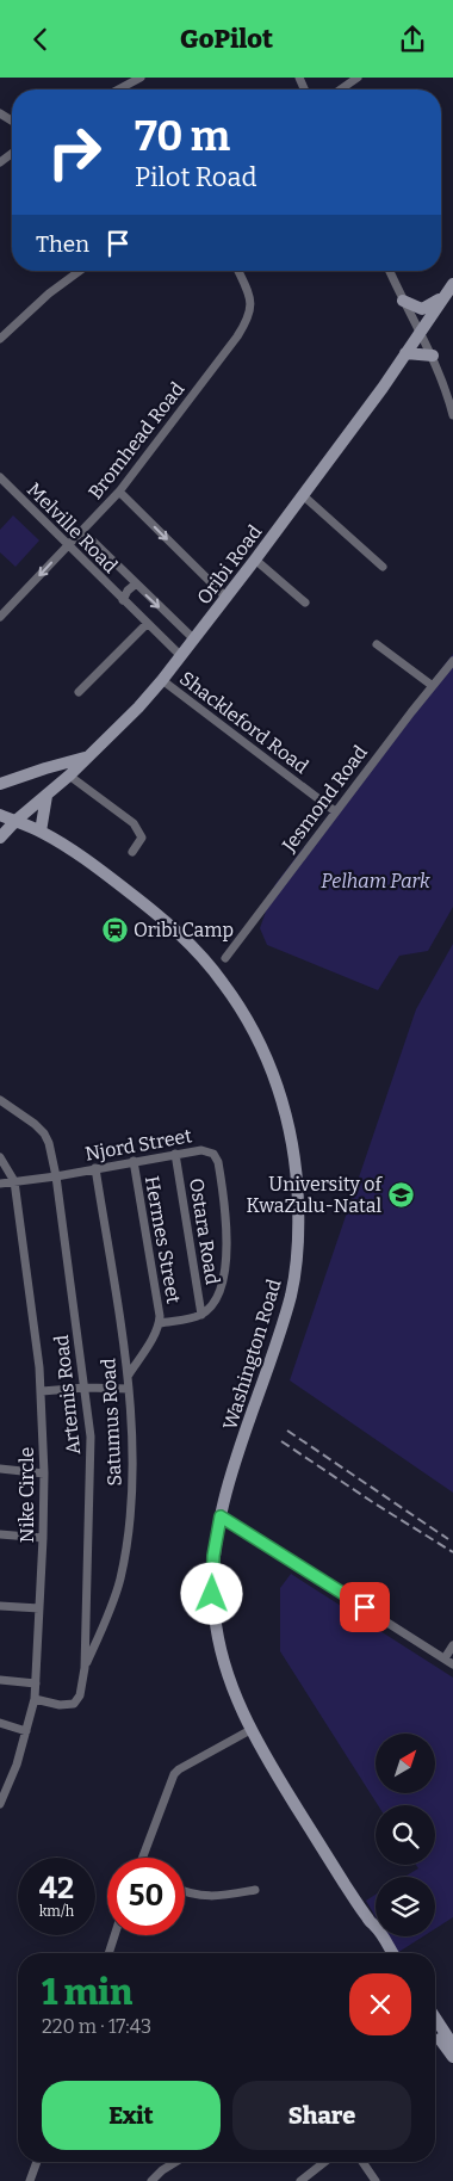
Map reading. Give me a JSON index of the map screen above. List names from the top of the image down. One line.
{"streets":{"main road":["Oribi Road","Washington Road"],"street":["Bromhead Road","Melville Road","Shackleford Road","Jesmond Road","Njord Street","Ostara Road","Hermes Street","Artemis Road","Satumus Road","Nike Circle"]},"crossings":[["Bromhead Road","Melville Road"],["Melville Road","Oribi Road"],["Oribi Road","Shackleford Road"],["Oribi Road","Washington Road"],["Shackleford Road","Jesmond Road"],["Njord Street","Ostara Road"],["Njord Street","Hermes Street"],["Njord Street","Artemis Road"],["Njord Street","Satumus Road"],["Njord Street","Nike Circle"],["Artemis Road","Satumus Road"],["Artemis Road","Nike Circle"]],"parks":["Pelham Park"],"places":{"station":["Oribi Camp"],"school or university":["University of KwaZulu-Natal"]},"north":"top right","page":{"header":"GoPilot","turn":["70 m","Pilot Road"],"then":"Then","speed":"42 km/h","limit":"50","heading":["1 min","220 m · 17:43"],"buttons":["Exit","Share"]}}
